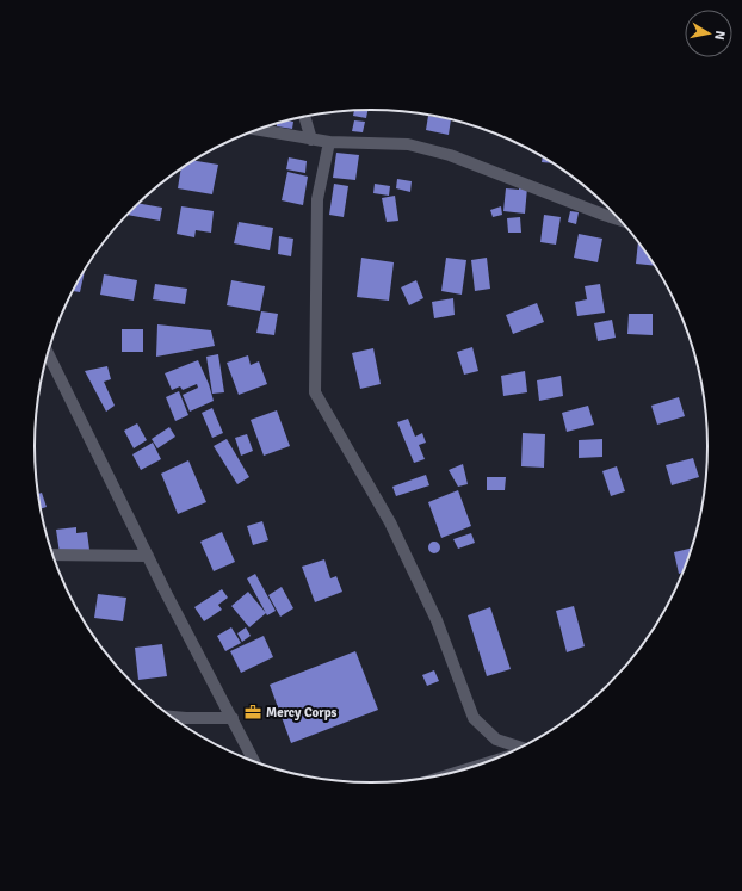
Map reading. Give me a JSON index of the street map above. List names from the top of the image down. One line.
{"places":{"office":["Mercy Corps"]},"north":"right"}
